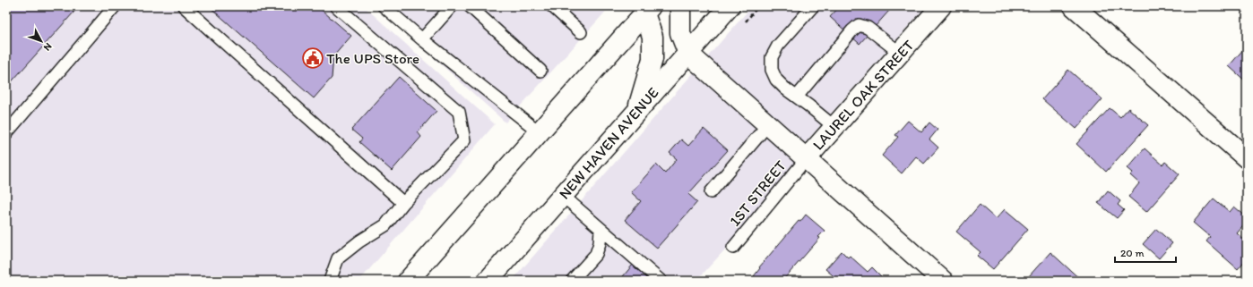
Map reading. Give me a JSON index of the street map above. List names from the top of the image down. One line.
{"streets":{"main road":["LAUREL OAK STREET","NEW HAVEN AVENUE"],"lane":["1ST STREET"]},"crossings":[["LAUREL OAK STREET","1ST STREET"]],"places":{"public building":["The UPS Store"]},"scale_bar":"20 m","north":"bottom right"}
